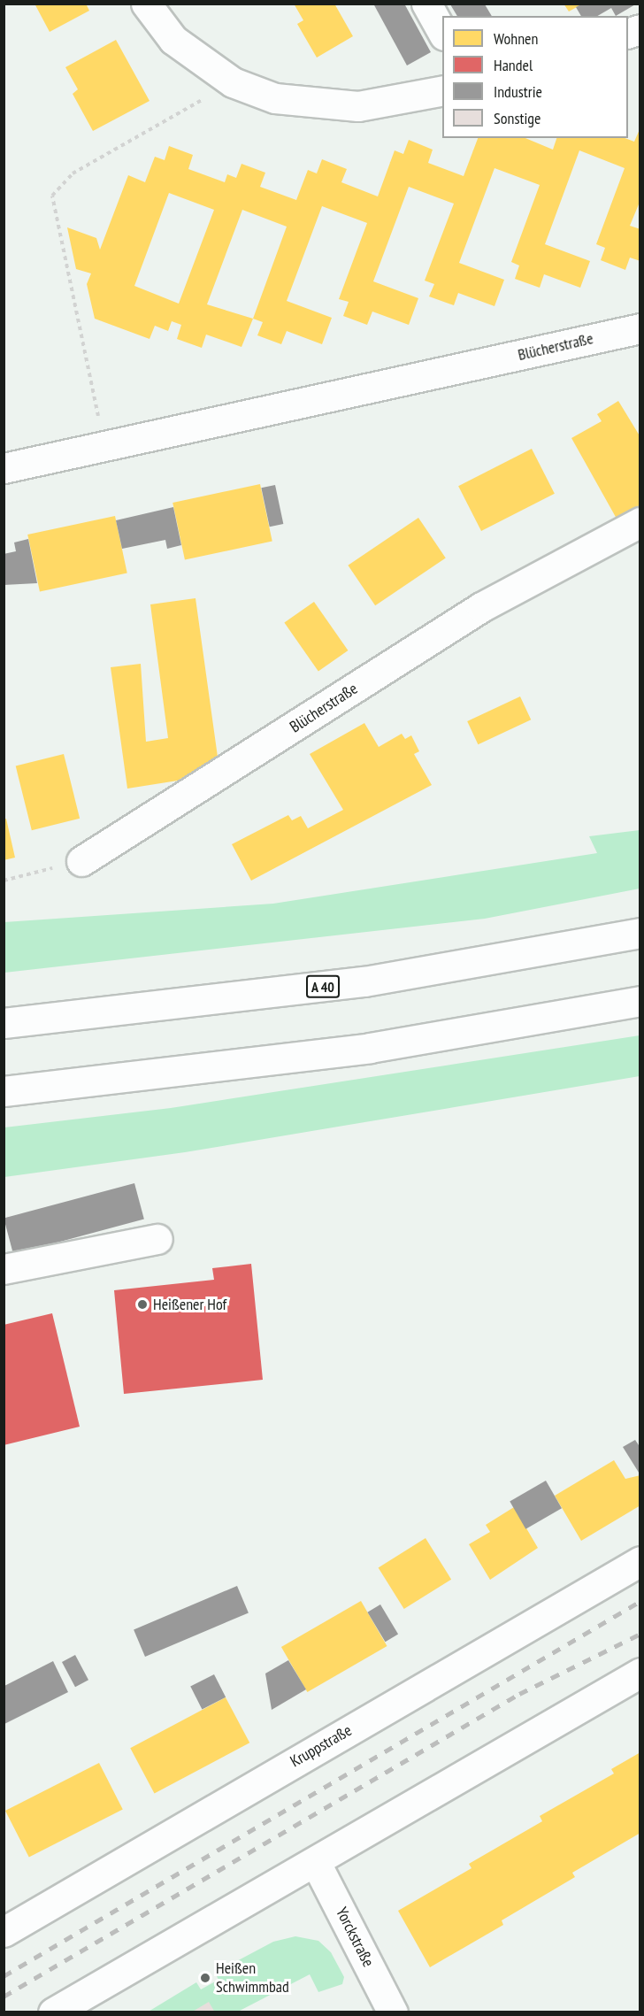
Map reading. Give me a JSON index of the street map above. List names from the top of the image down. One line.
{"streets":{"main road":["Blücherstraße","A 40","Kruppstraße","Yorckstraße"]},"places":["Heißener Hof","Heißen Schwimmbad"],"legend":["Wohnen","Handel","Industrie","Sonstige"]}
